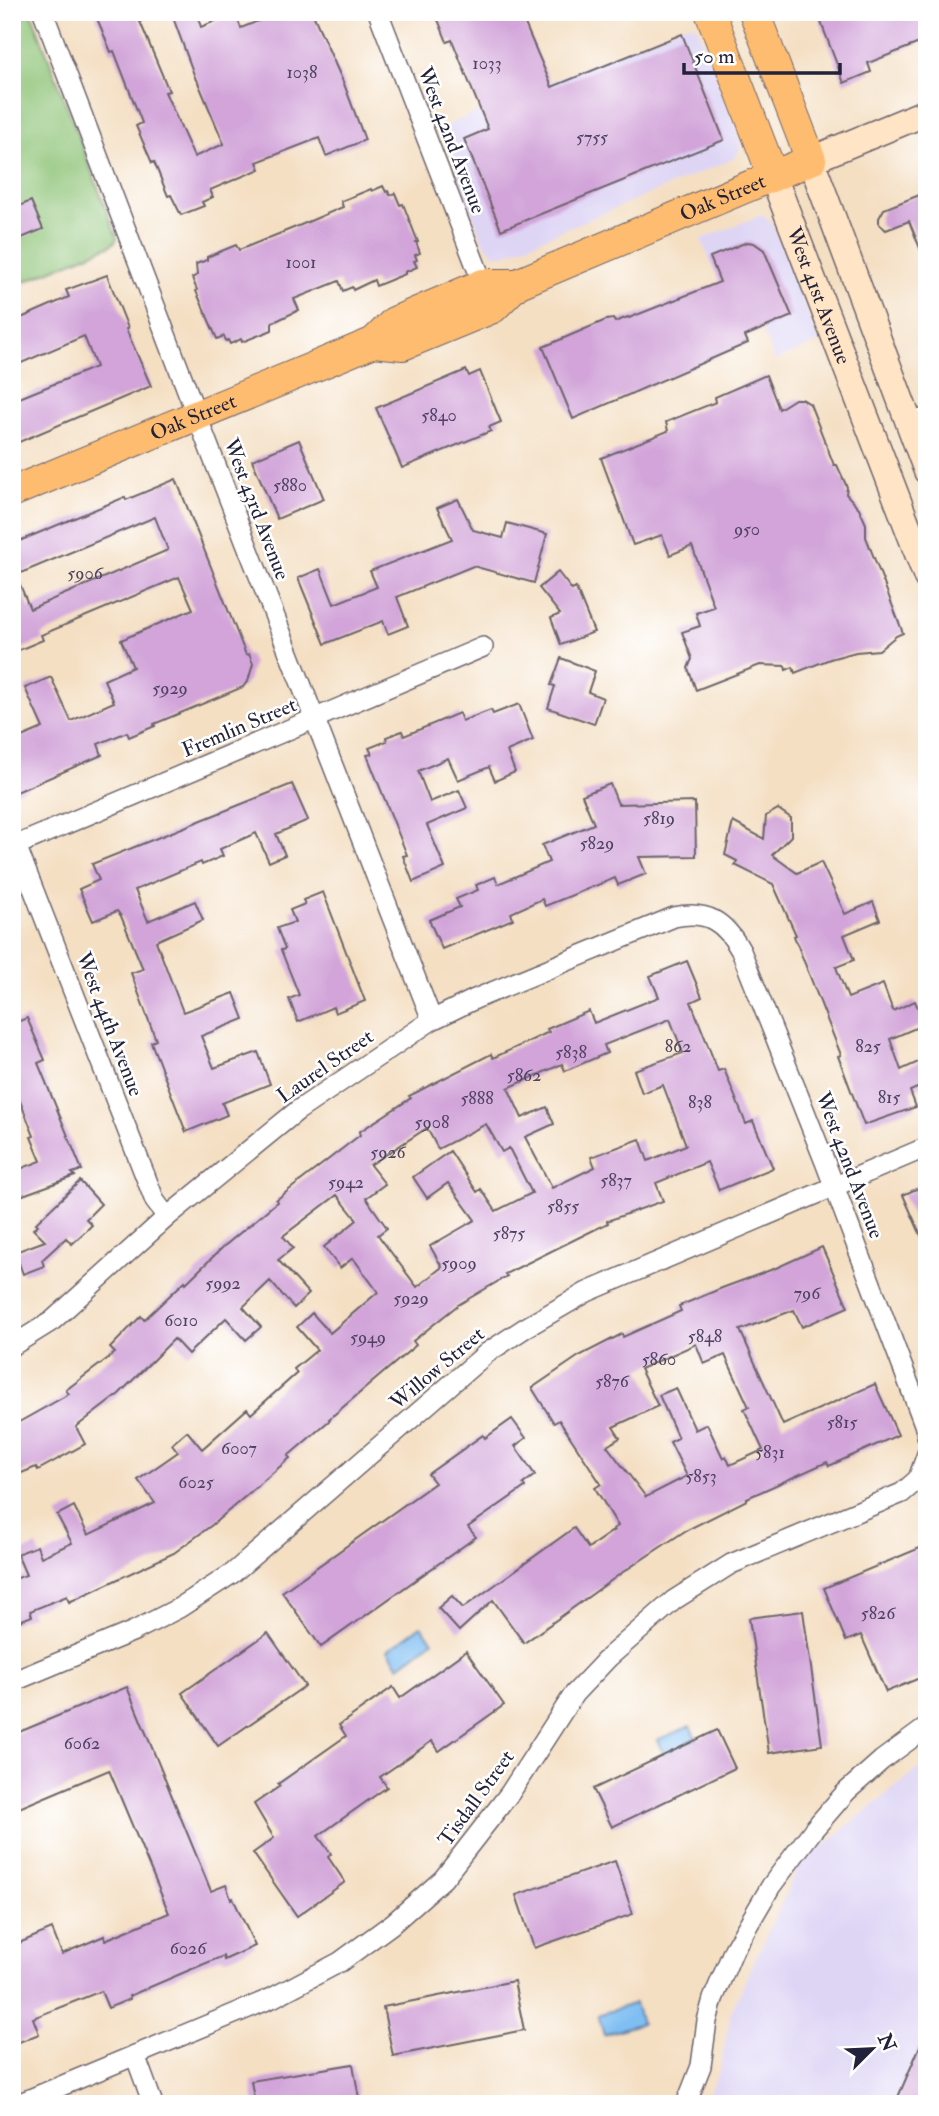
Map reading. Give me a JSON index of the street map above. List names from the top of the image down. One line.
{"streets":{"main road":["Oak Street","West 41st Avenue"],"street":["West 42nd Avenue","West 43rd Avenue","Fremlin Street","West 44th Avenue","Laurel Street","Willow Street","Tisdall Street"]},"crossings":[["West 42nd Avenue","Oak Street"],["West 42nd Avenue","Laurel Street"],["West 42nd Avenue","Willow Street"],["Oak Street","West 41st Avenue"],["Oak Street","West 43rd Avenue"],["West 43rd Avenue","Fremlin Street"],["West 43rd Avenue","Laurel Street"],["Fremlin Street","West 44th Avenue"],["West 44th Avenue","Laurel Street"]],"house_numbers":["1033","1038","5755","1001","5840","5880","950","5906","5929","5819","5829","862","825","5838","5862","815","5888","838","5908","5926","5837","5942","5855","5875","5909","5992","796","5929","6010","5848","5949","5860","5876","5815","6007","5831","5853","6025","5826","6062","6026"],"scale_bar":"50 m","north":"top right"}
